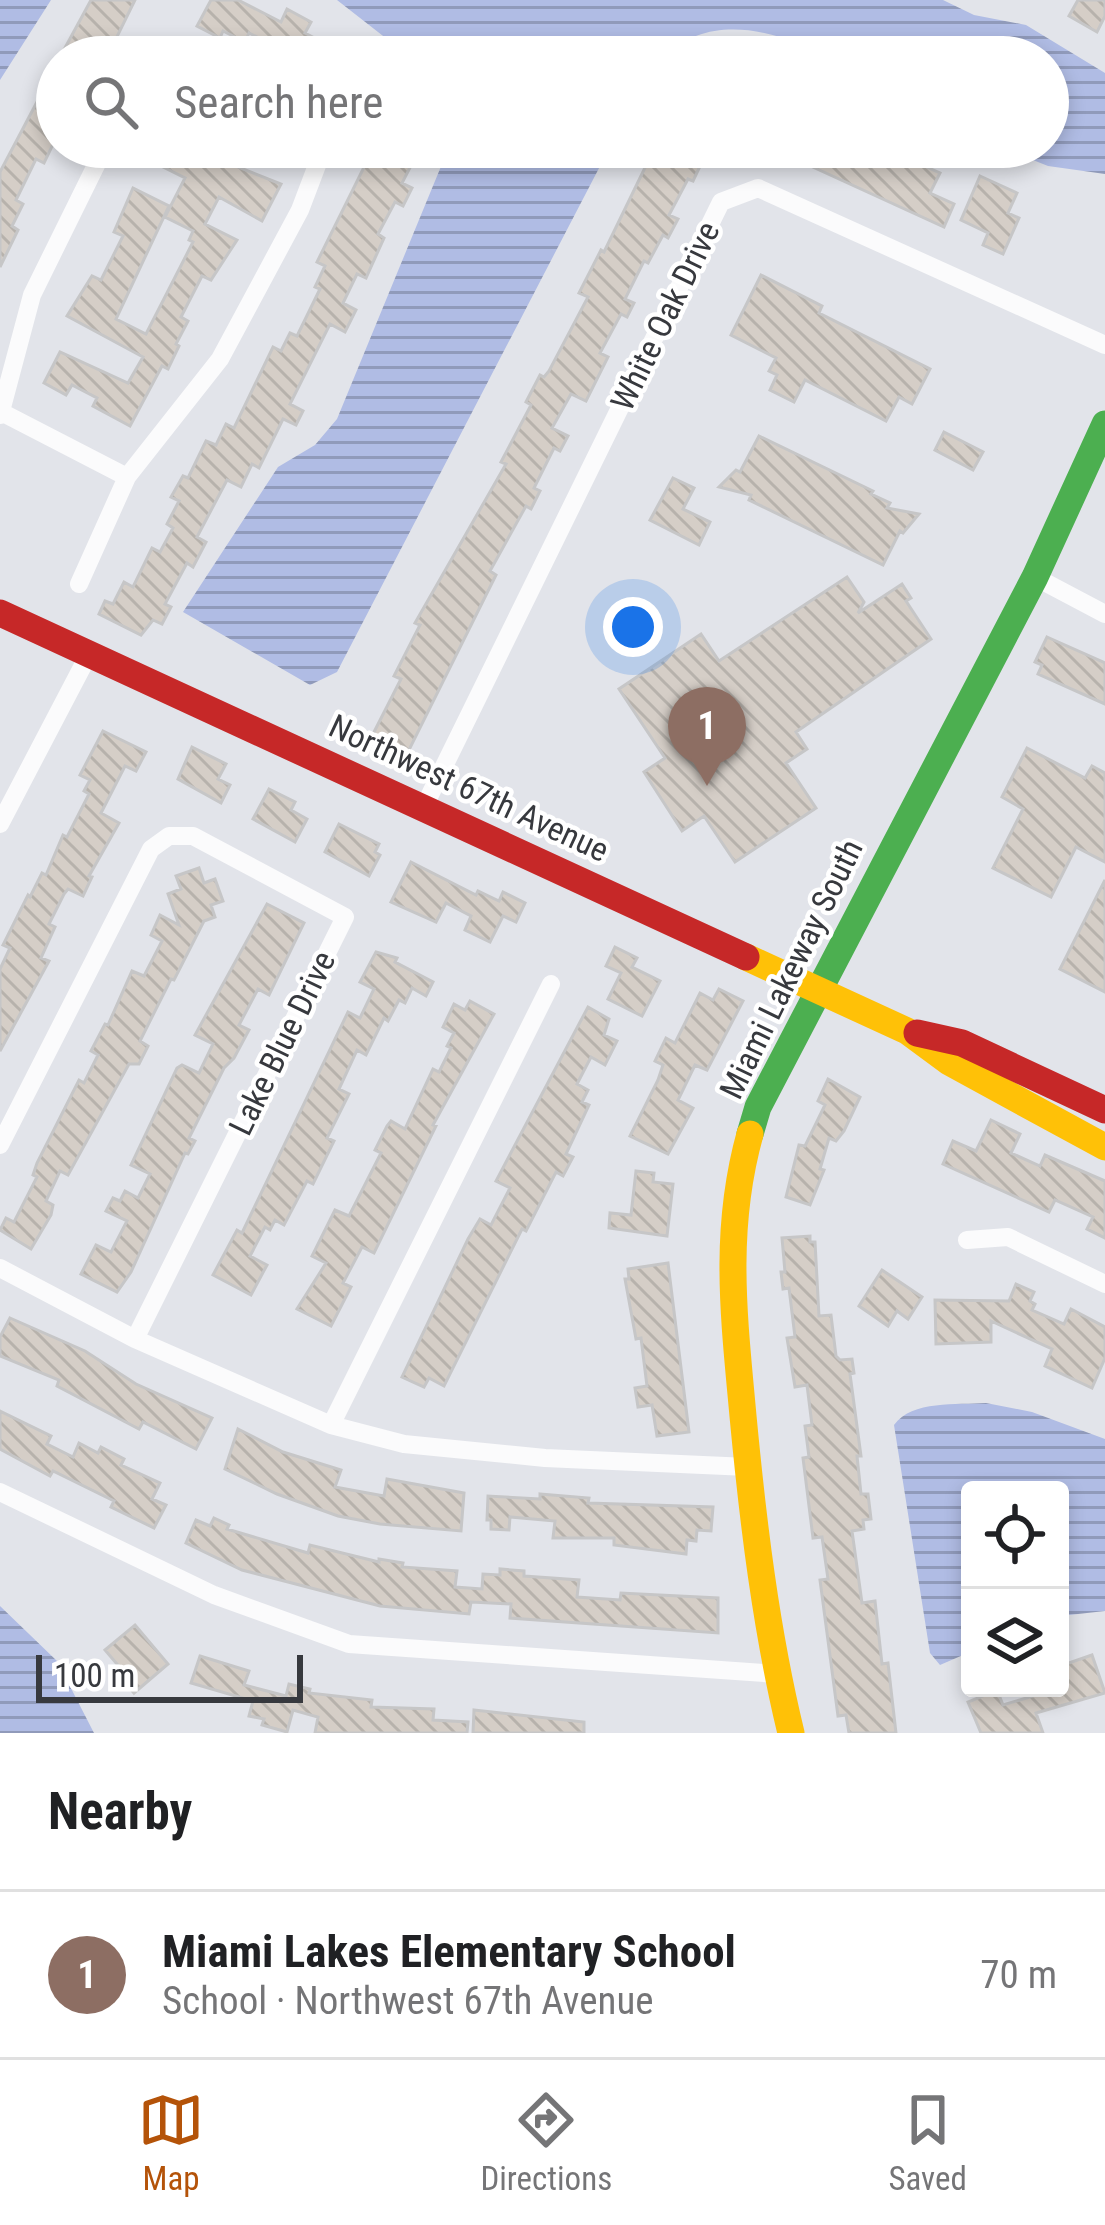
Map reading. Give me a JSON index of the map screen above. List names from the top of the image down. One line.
{"streets":{"main road":["Northwest 67th Avenue","Miami Lakeway South"],"street":["White Oak Drive","Lake Blue Drive"]},"crossings":[["White Oak Drive","Northwest 67th Avenue"],["Northwest 67th Avenue","Miami Lakeway South"]],"scale_bar":"100 m","page":{"search":"Search here","pins":"1","scale":"100 m","heading":"Nearby","list":[{"mark":"1","name":"Miami Lakes Elementary School","note":"School · Northwest 67th Avenue","value":"70 m"}],"nav":["Map","Directions","Saved"]}}
